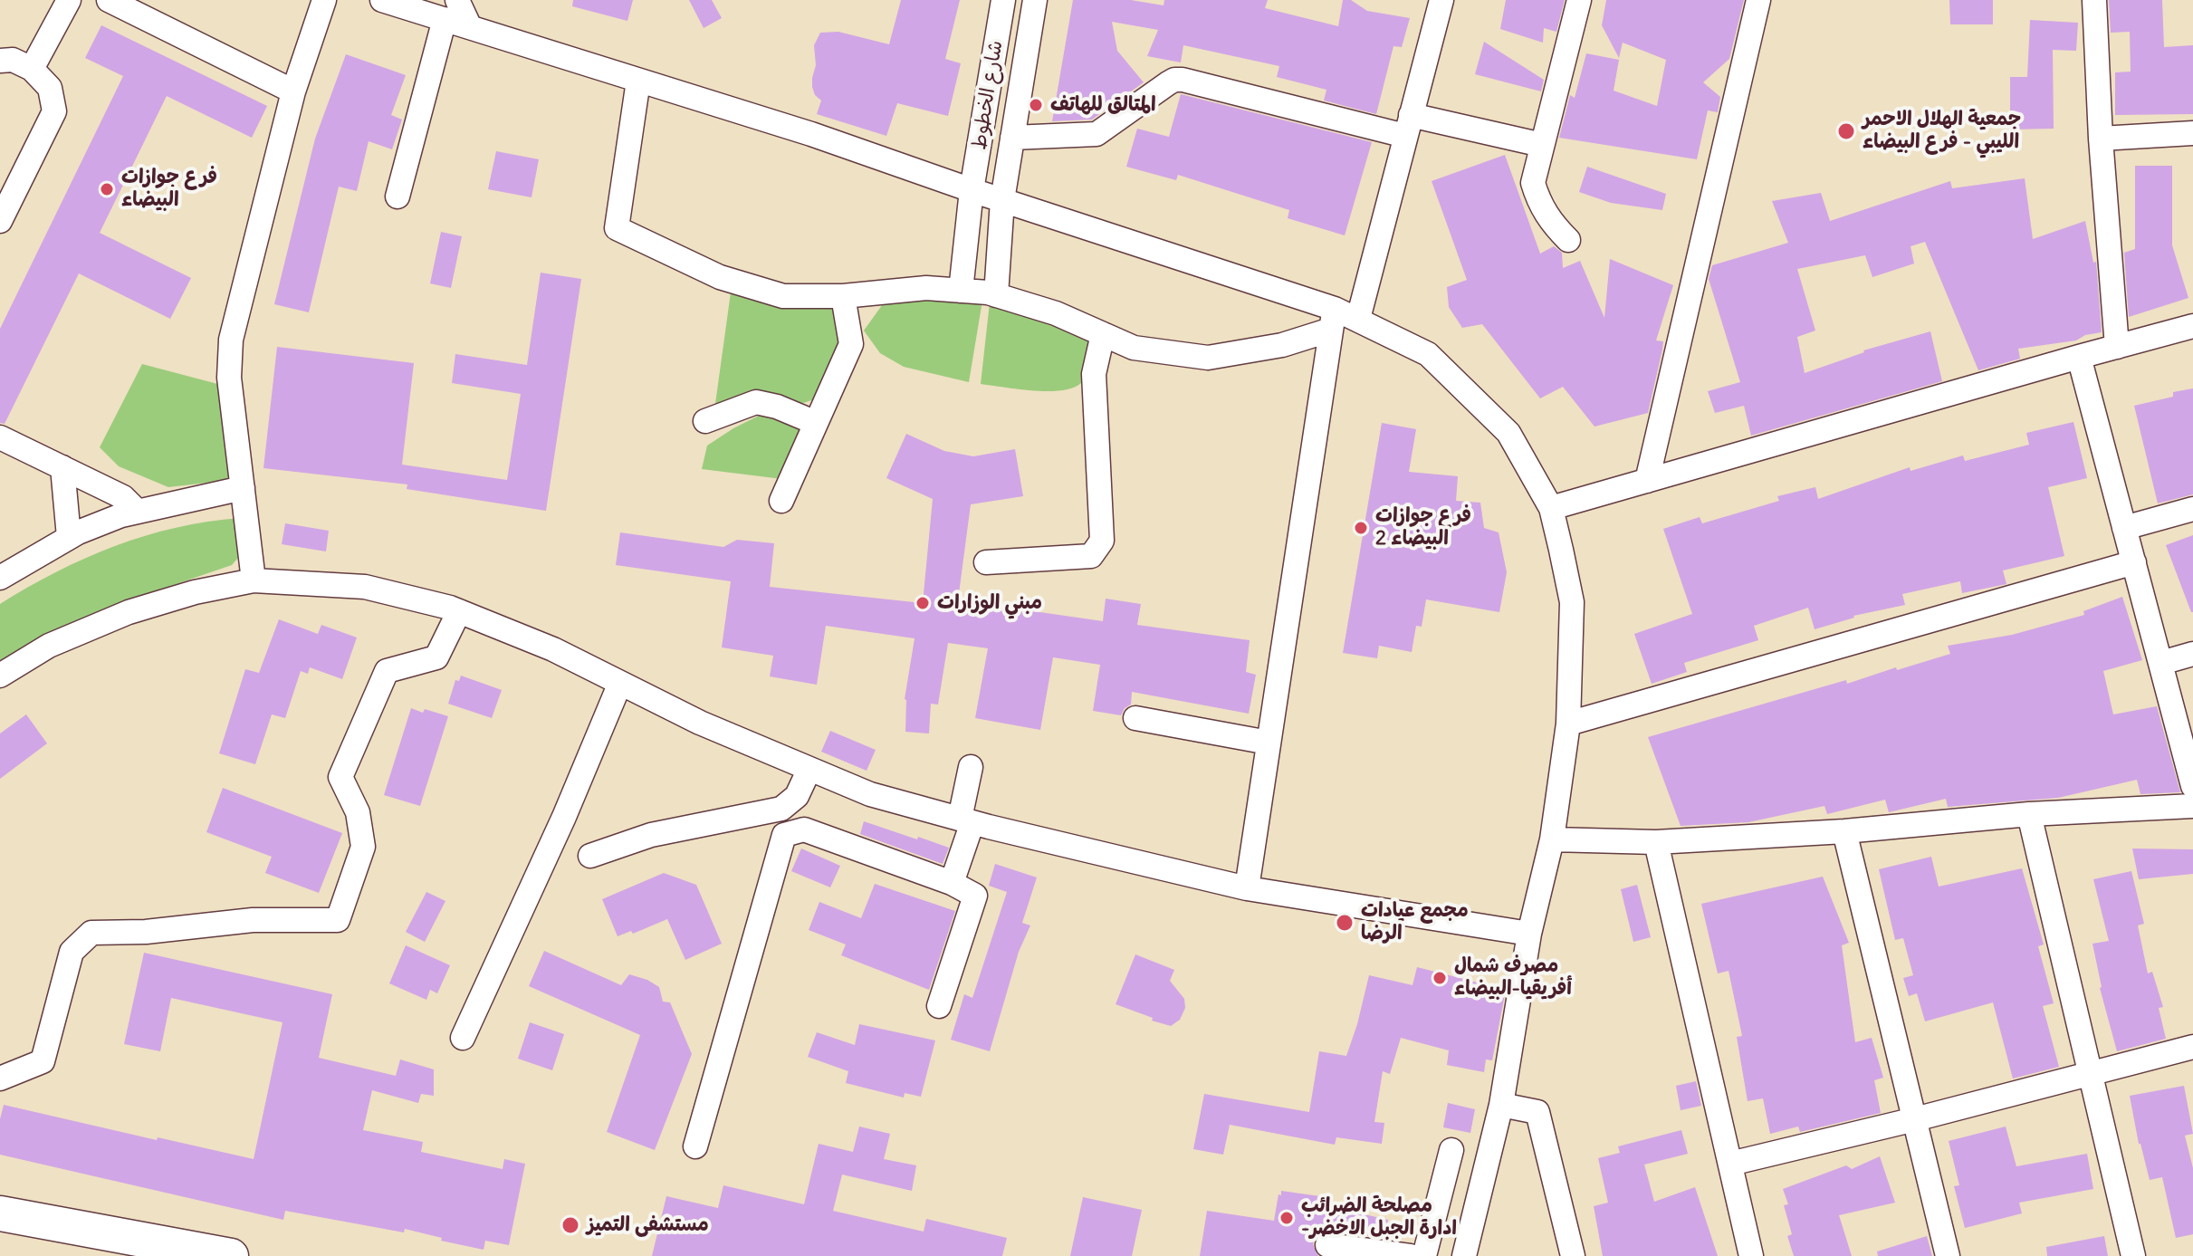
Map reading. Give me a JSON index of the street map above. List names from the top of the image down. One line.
{"streets":{"street":["شارع الخطوط"]},"places":["المتالق للهاتف","جمعية الهلال الاحمر الليبي - فرع البيضاء","فرع جوازات البيضاء","فرع جوازات البيضاء 2","مبني الوزارات","مجمع عيادات الرضا","مصرف شمال أفريقيا-البيضاء","مصلحة الضرائب -ادارة الجبل الاخضر","مستشفى التميز"]}
